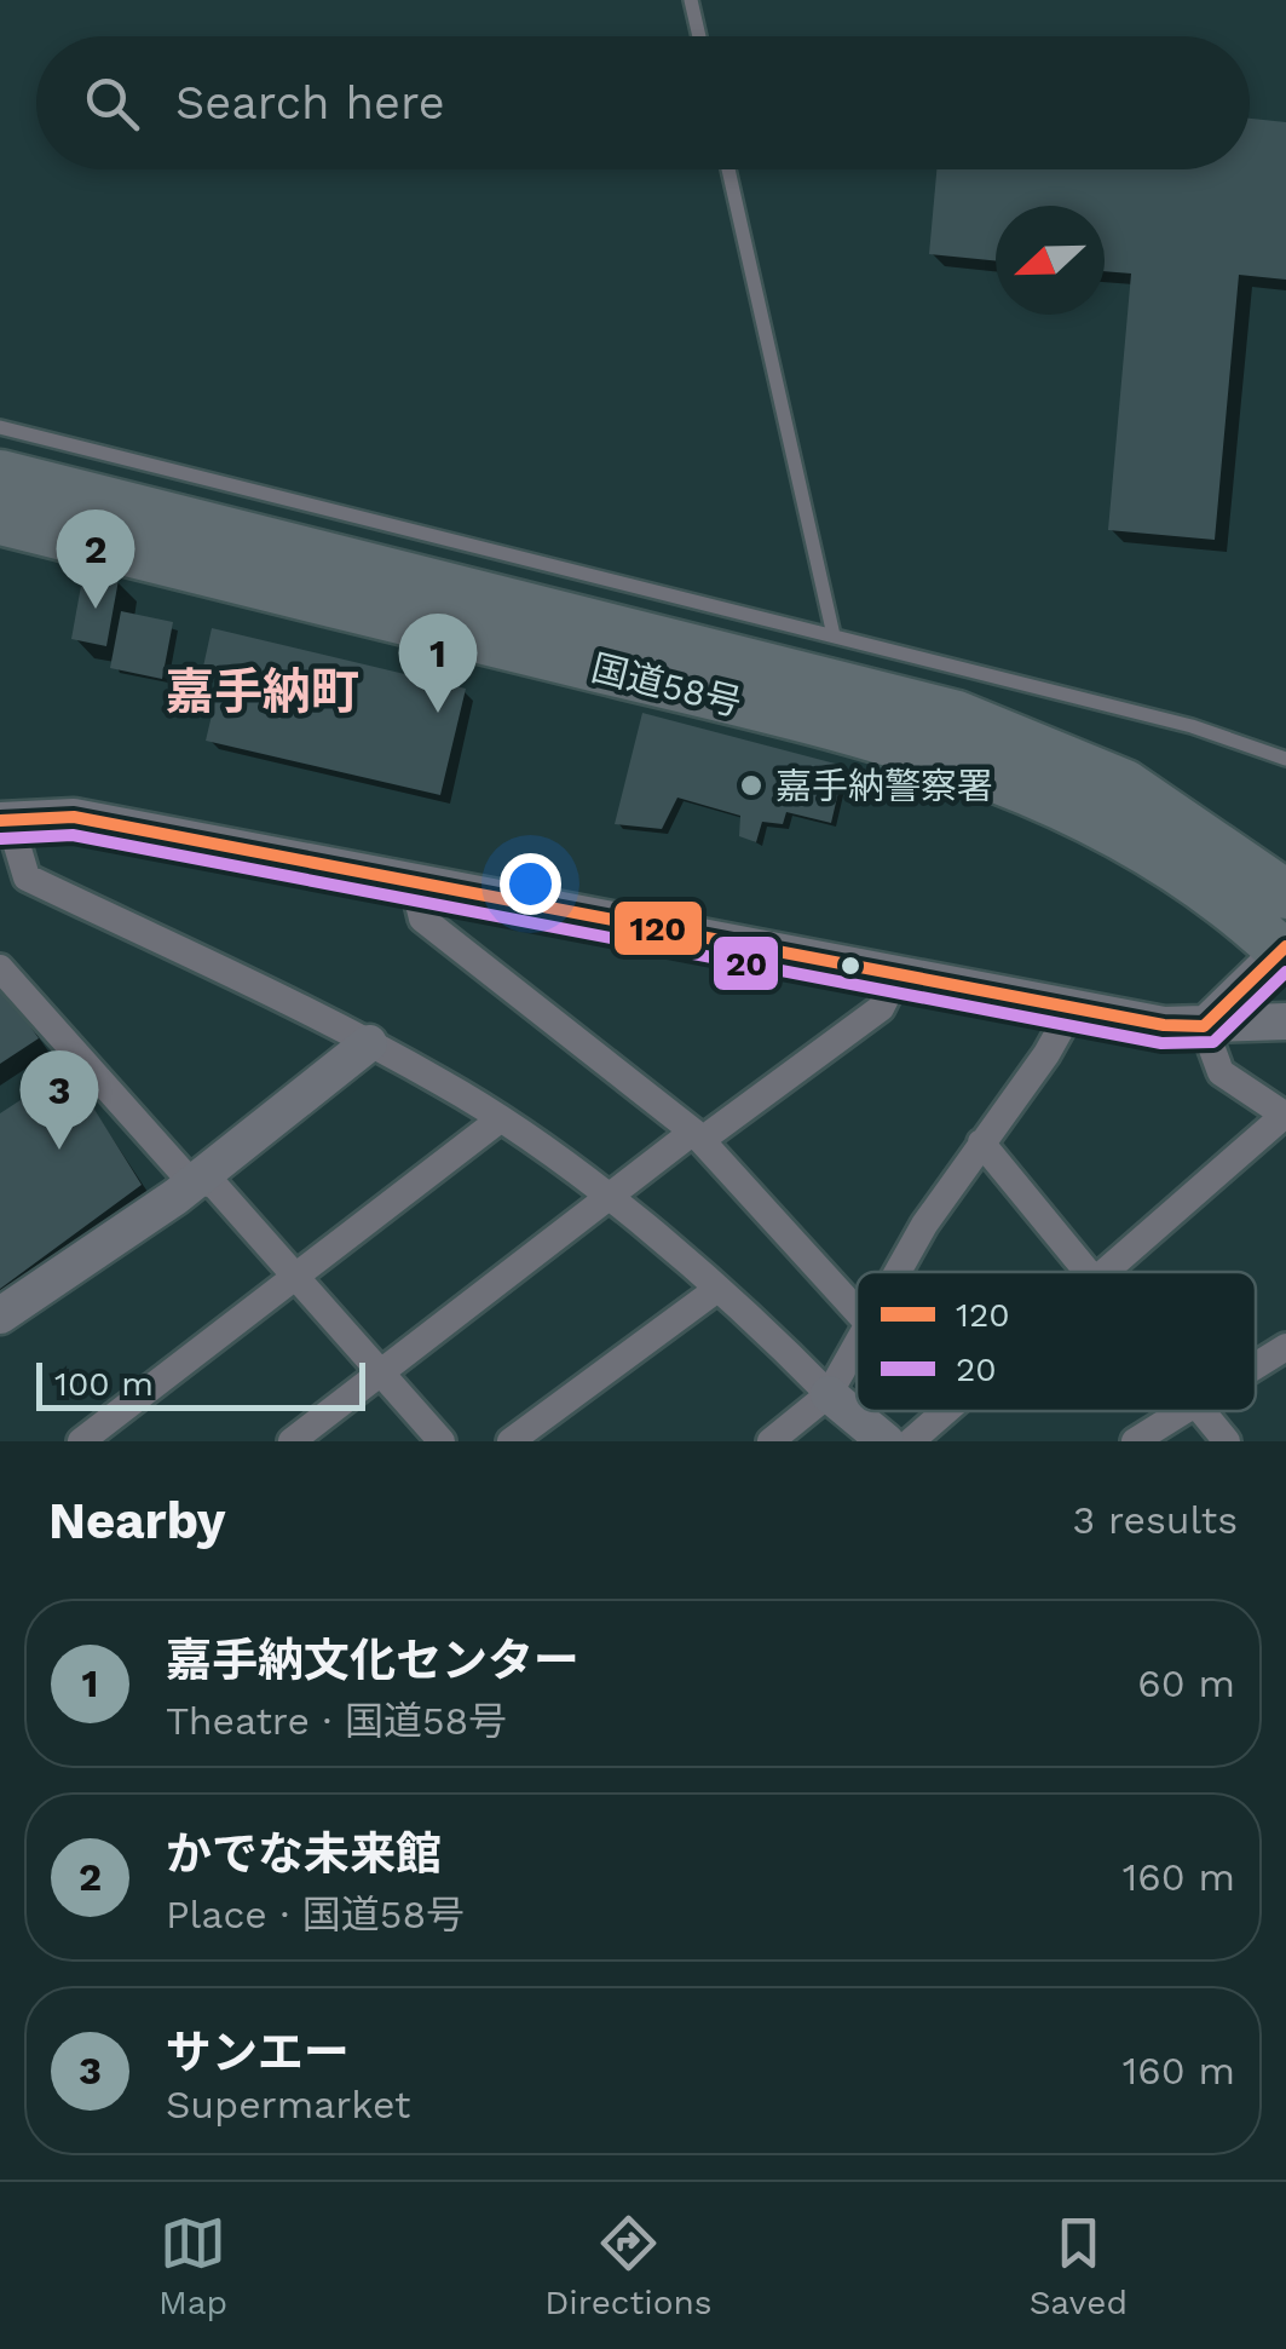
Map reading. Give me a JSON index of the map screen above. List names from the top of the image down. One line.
{"streets":{"highway":["国道58号"]},"districts":["嘉手納町"],"places":["嘉手納警察署"],"lines":["transit line 120","transit line 20"],"legend":["120","20"],"scale_bar":"100 m","north":"left","page":{"search":"Search here","pins":["2","1","3"],"scale":"100 m","heading":["Nearby","3 results"],"list":[{"mark":"1","name":"嘉手納文化センター","note":"Theatre · 国道58号","value":"60 m"},{"mark":"2","name":"かでな未来館","note":"Place · 国道58号","value":"160 m"},{"mark":"3","name":"サンエー","note":"Supermarket","value":"160 m"}],"nav":["Map","Directions","Saved"]}}
